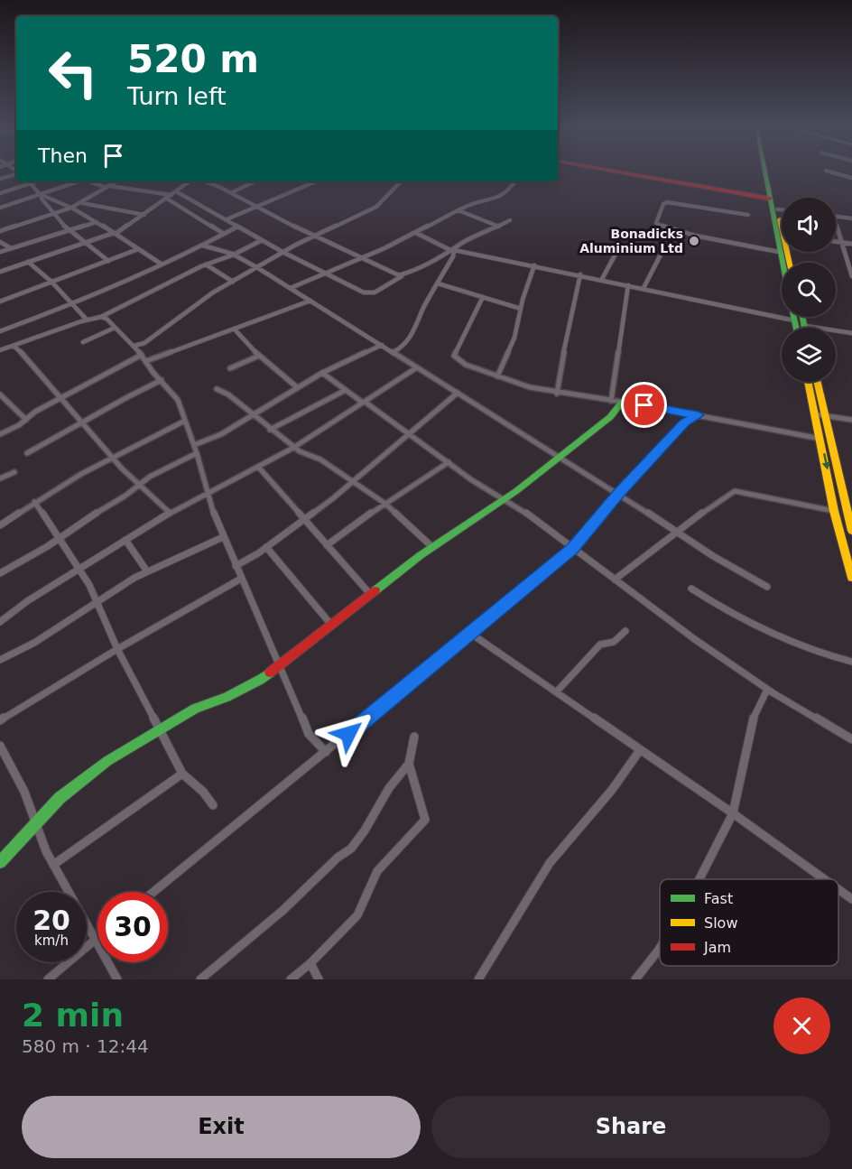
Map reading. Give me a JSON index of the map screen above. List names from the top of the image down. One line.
{"places":["Bonadicks Aluminium Ltd"],"legend":["Fast","Slow","Jam"],"page":{"turn":["520 m","Turn left"],"then":"Then","speed":"20 km/h","limit":"30","heading":["2 min","580 m · 12:44"],"buttons":["Exit","Share"]}}
